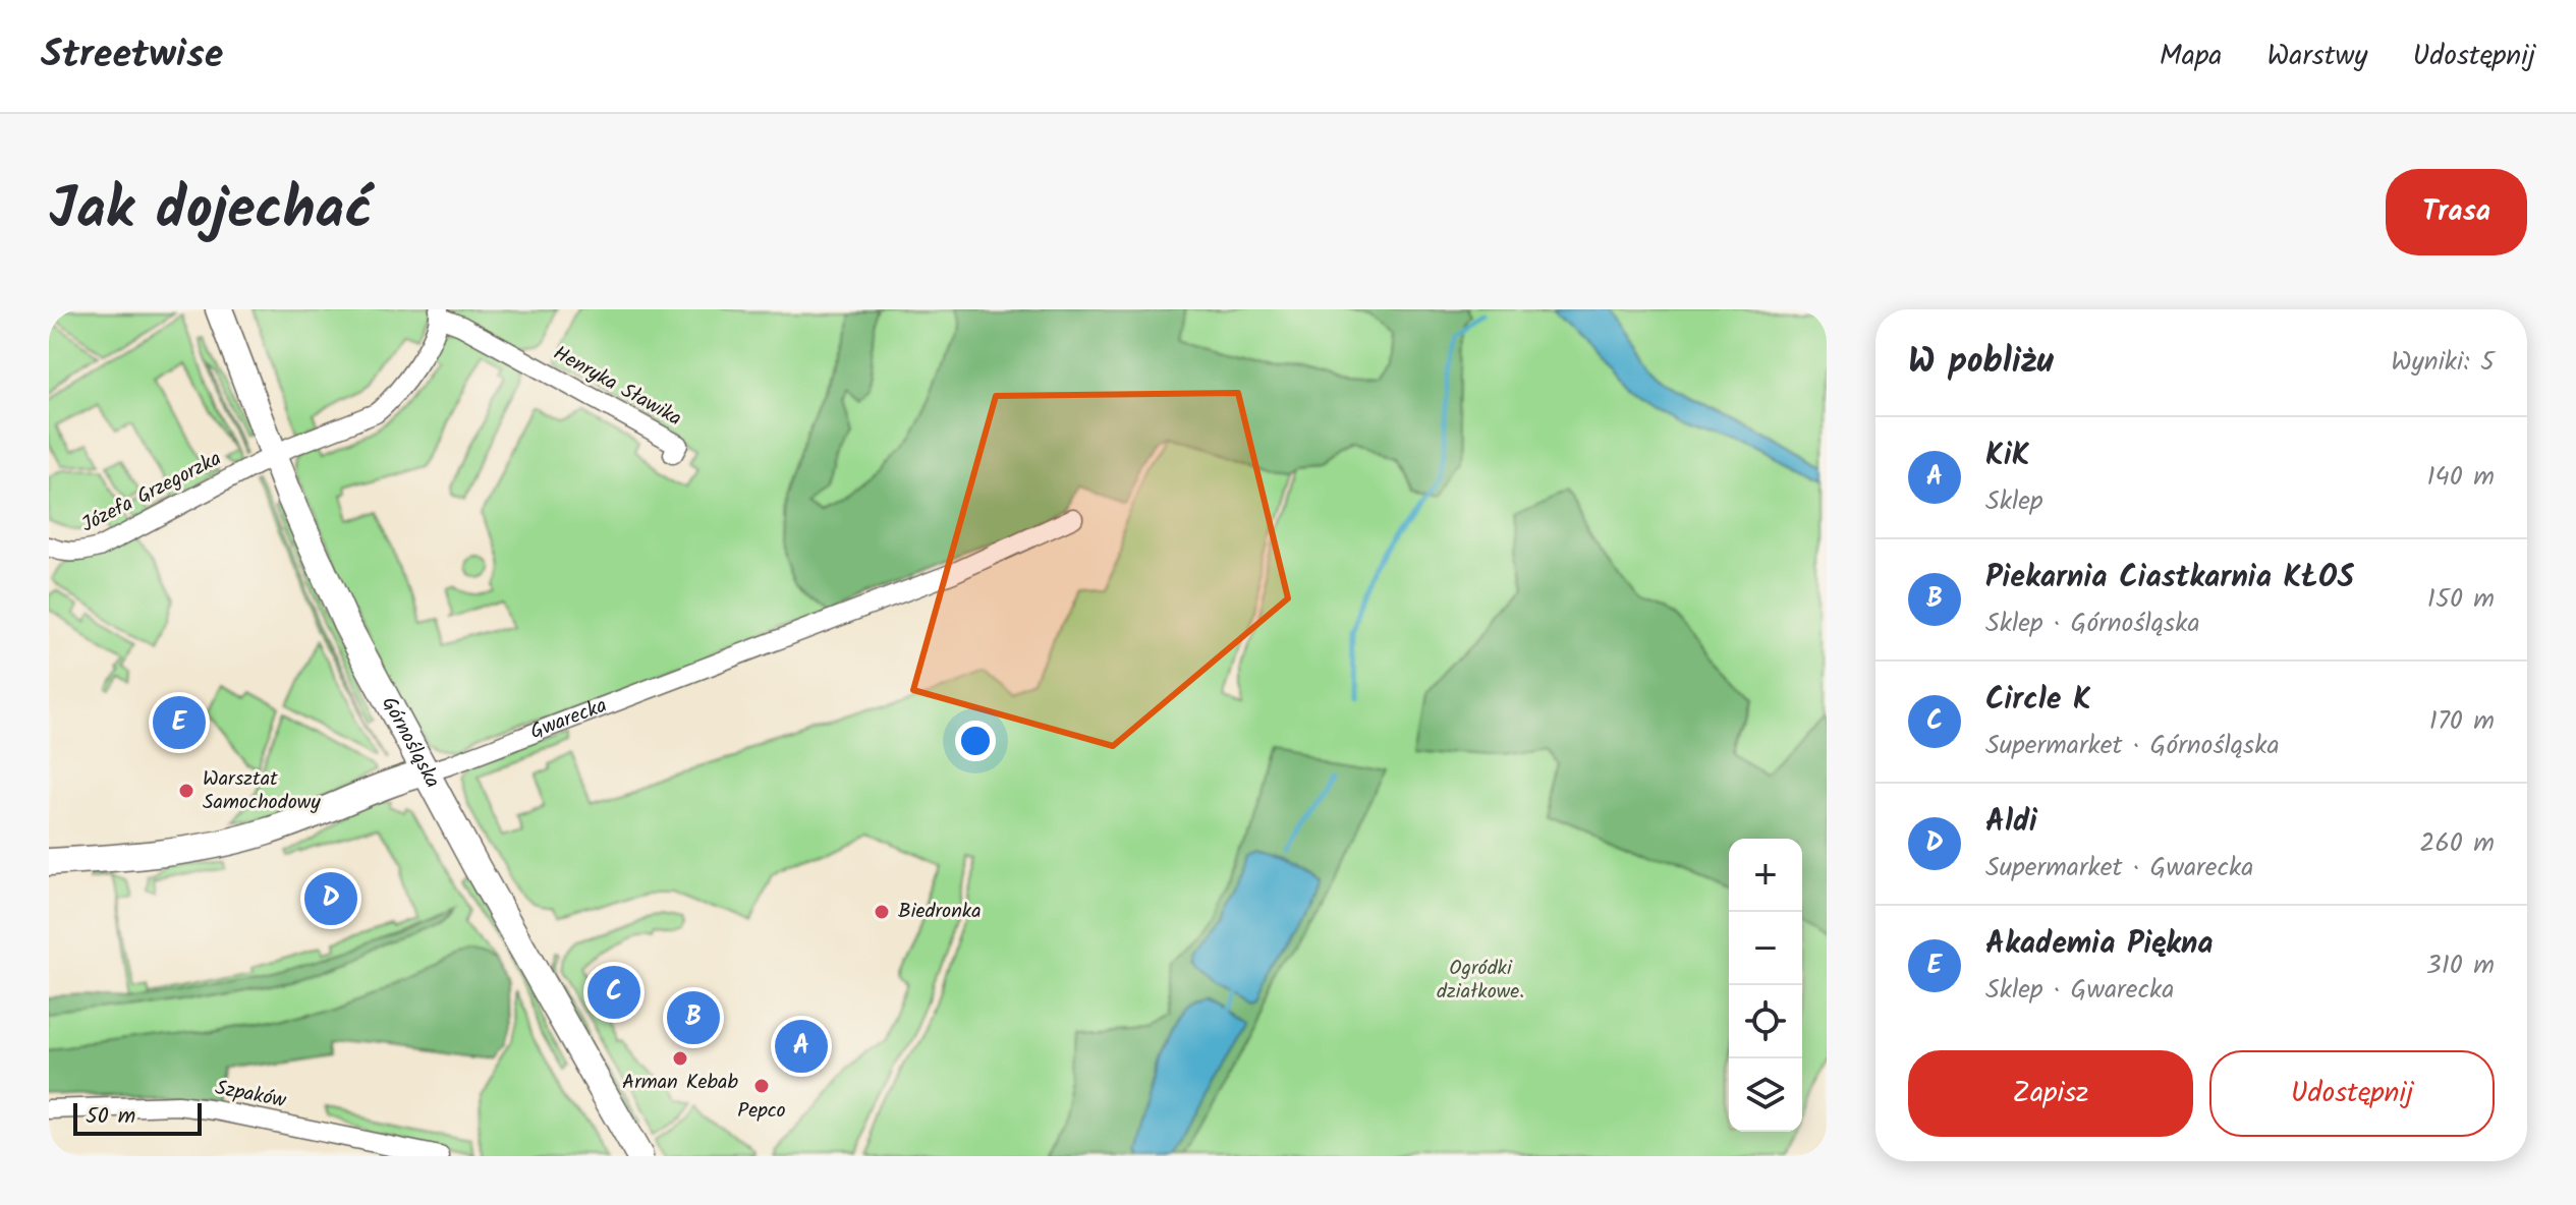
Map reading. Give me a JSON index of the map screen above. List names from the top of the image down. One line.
{"streets":{"street":["Henryka Sławika","Józefa Grzegorzka","Gwarecka","Górnośląska","Szpaków"]},"crossings":[["Henryka Sławika","Józefa Grzegorzka"],["Józefa Grzegorzka","Górnośląska"],["Gwarecka","Górnośląska"]],"parks":["Ogródki działkowe."],"places":["Warsztat Samochodowy","Biedronka","Arman Kebab","Pepco"],"scale_bar":"50 m","page":{"header":"Streetwise","nav":["Mapa","Warstwy","Udostępnij"],"title":"Jak dojechać","buttons":["Trasa",["Zapisz","Udostępnij"]],"heading":["W pobliżu","Wyniki: 5"],"list":[{"mark":"A","name":"KiK","note":"Sklep","value":"140 m"},{"mark":"B","name":"Piekarnia Ciastkarnia KŁOS","note":"Sklep · Górnośląska","value":"150 m"},{"mark":"C","name":"Circle K","note":"Supermarket · Górnośląska","value":"170 m"},{"mark":"D","name":"Aldi","note":"Supermarket · Gwarecka","value":"260 m"},{"mark":"E","name":"Akademia Piękna","note":"Sklep · Gwarecka","value":"310 m"}],"pins":["E","D","C","B","A"],"map_buttons":["+","−"],"scale":"50 m"}}
